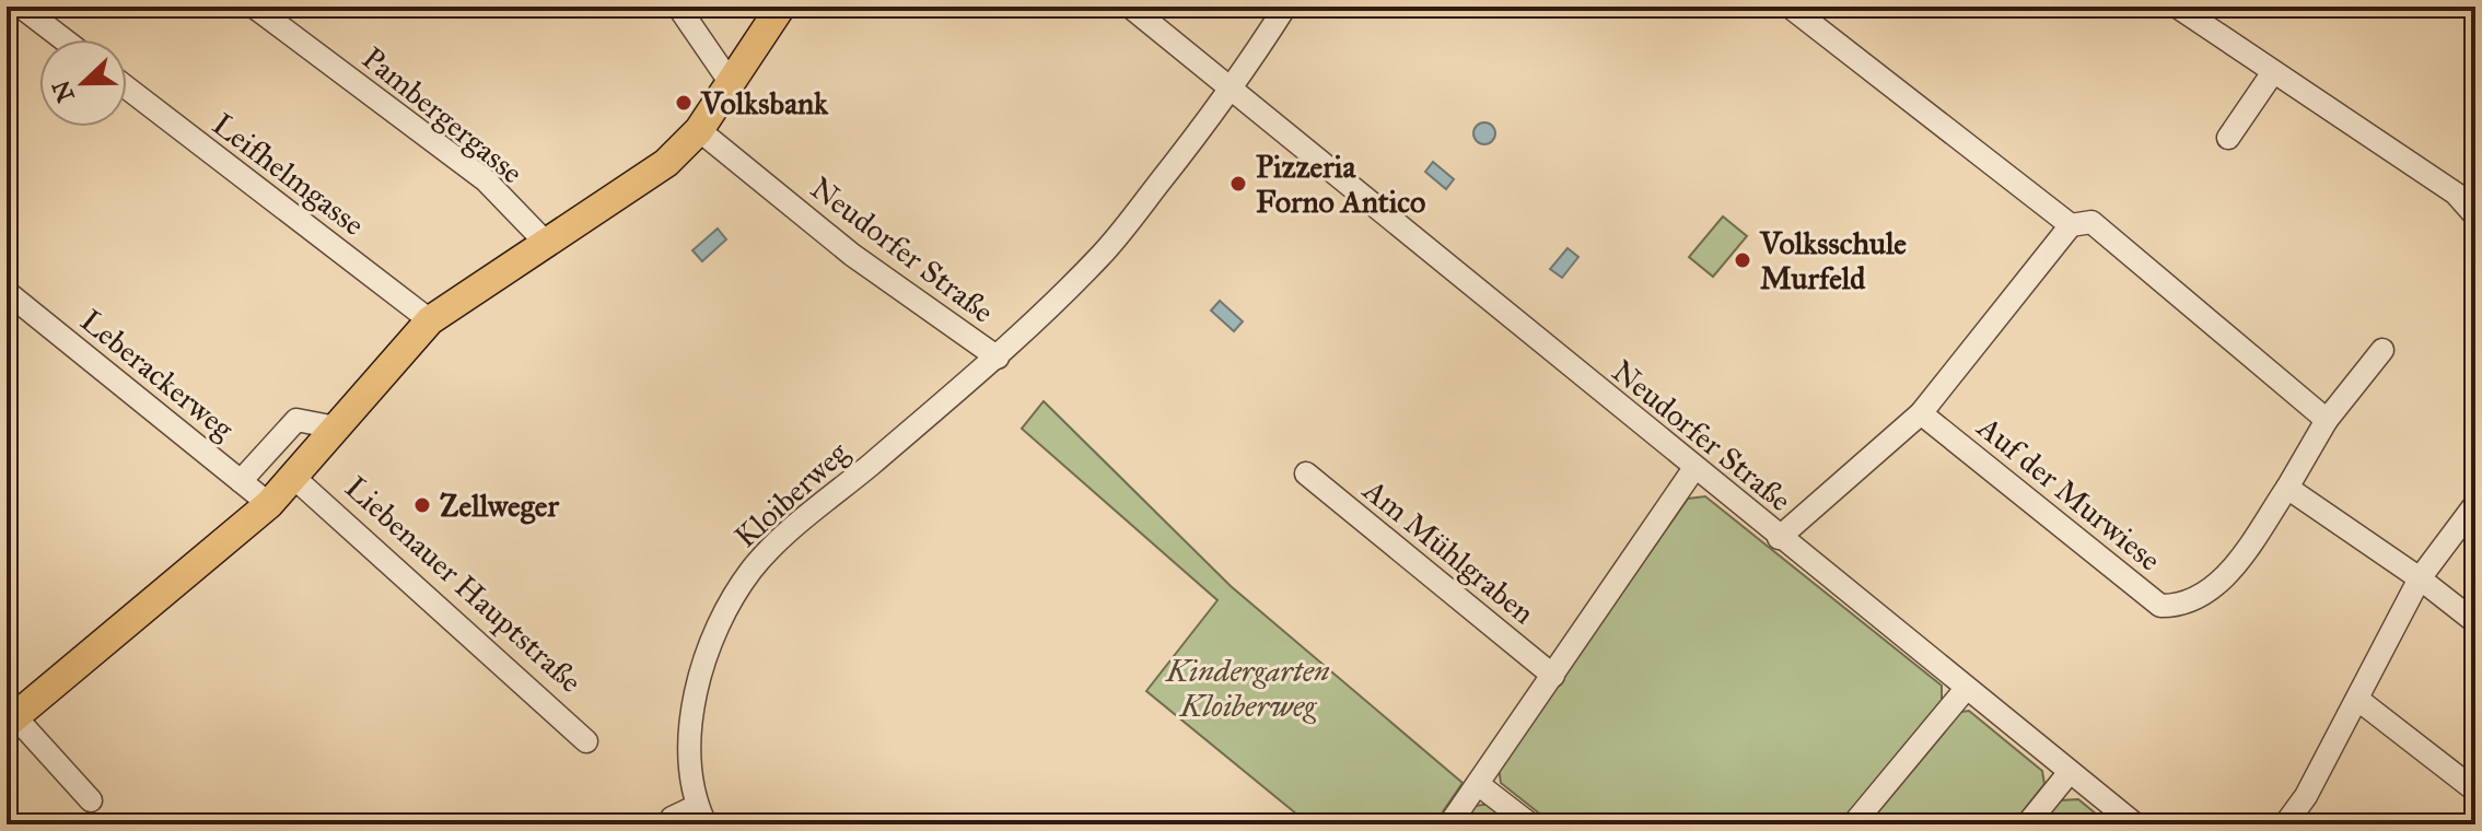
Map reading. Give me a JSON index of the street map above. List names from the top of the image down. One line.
{"streets":{"main road":["Liebenauer Hauptstraße"],"street":["Pambergergasse","Leifhelmgasse","Neudorfer Straße","Leberackerweg","Auf der Murwiese","Kloiberweg","Am Mühlgraben"]},"crossings":[["Pambergergasse","Liebenauer Hauptstraße"],["Leifhelmgasse","Liebenauer Hauptstraße"],["Neudorfer Straße","Kloiberweg"],["Neudorfer Straße","Liebenauer Hauptstraße"],["Leberackerweg","Liebenauer Hauptstraße"]],"parks":["Kindergarten Kloiberweg"],"places":["Volksbank","Pizzeria Forno Antico","Volksschule Murfeld","Zellweger"],"north":"left"}
